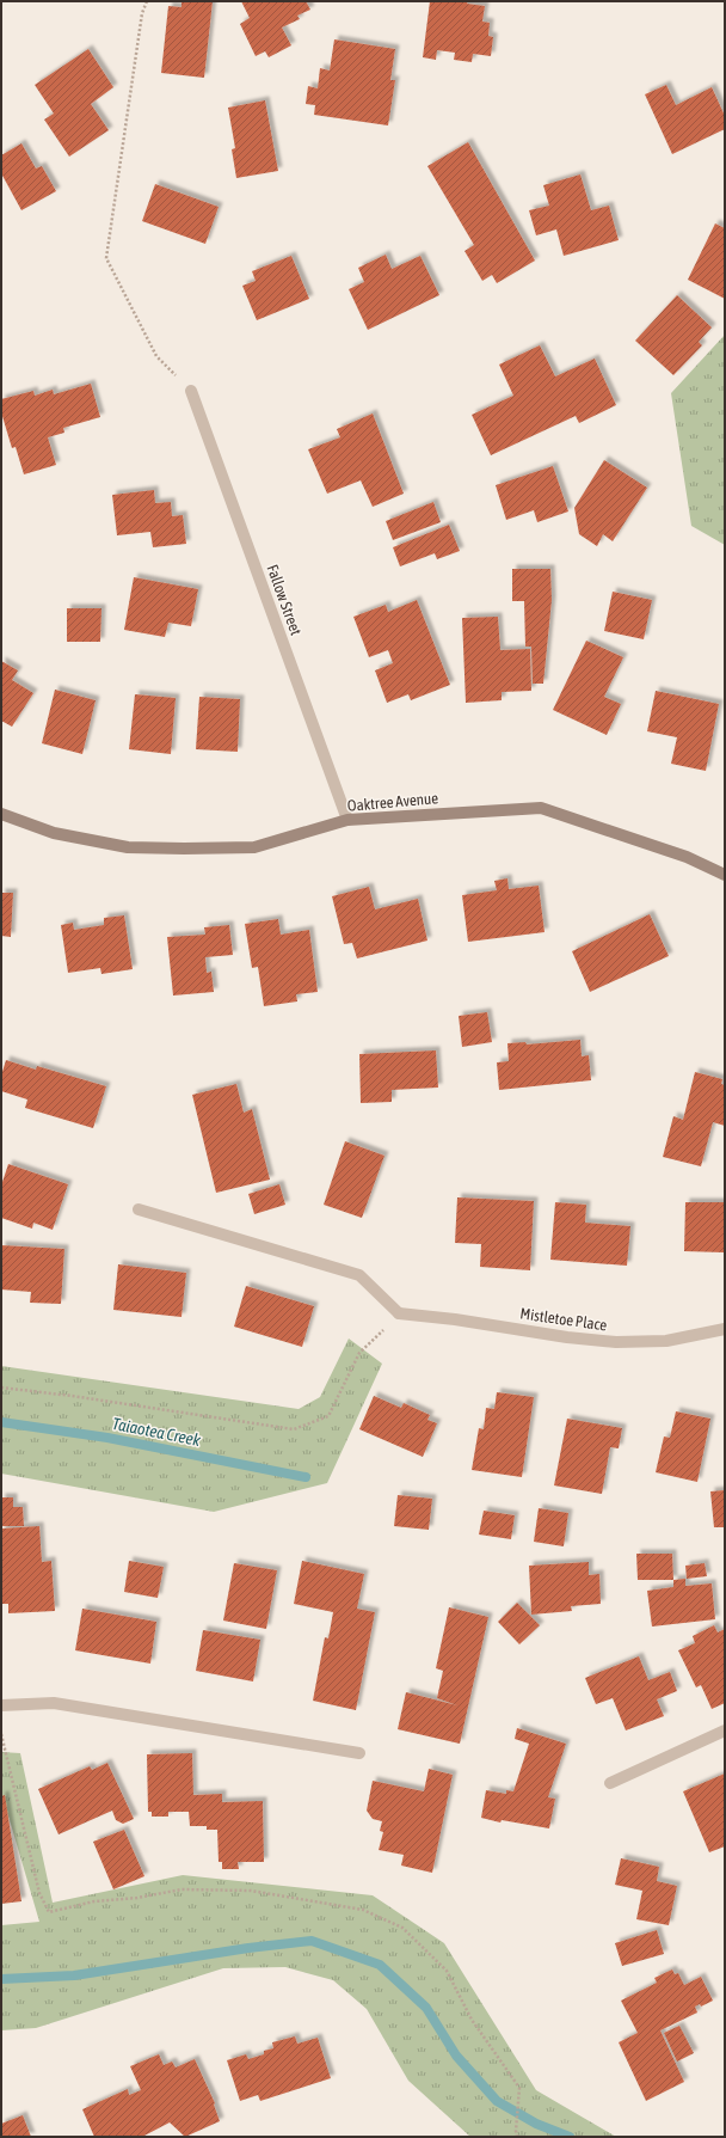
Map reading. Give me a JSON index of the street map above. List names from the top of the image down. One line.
{"streets":{"street":["Fallow Street","Oaktree Avenue","Mistletoe Place"]},"crossings":[["Fallow Street","Oaktree Avenue"]],"water":["Taiaotea Creek"]}
